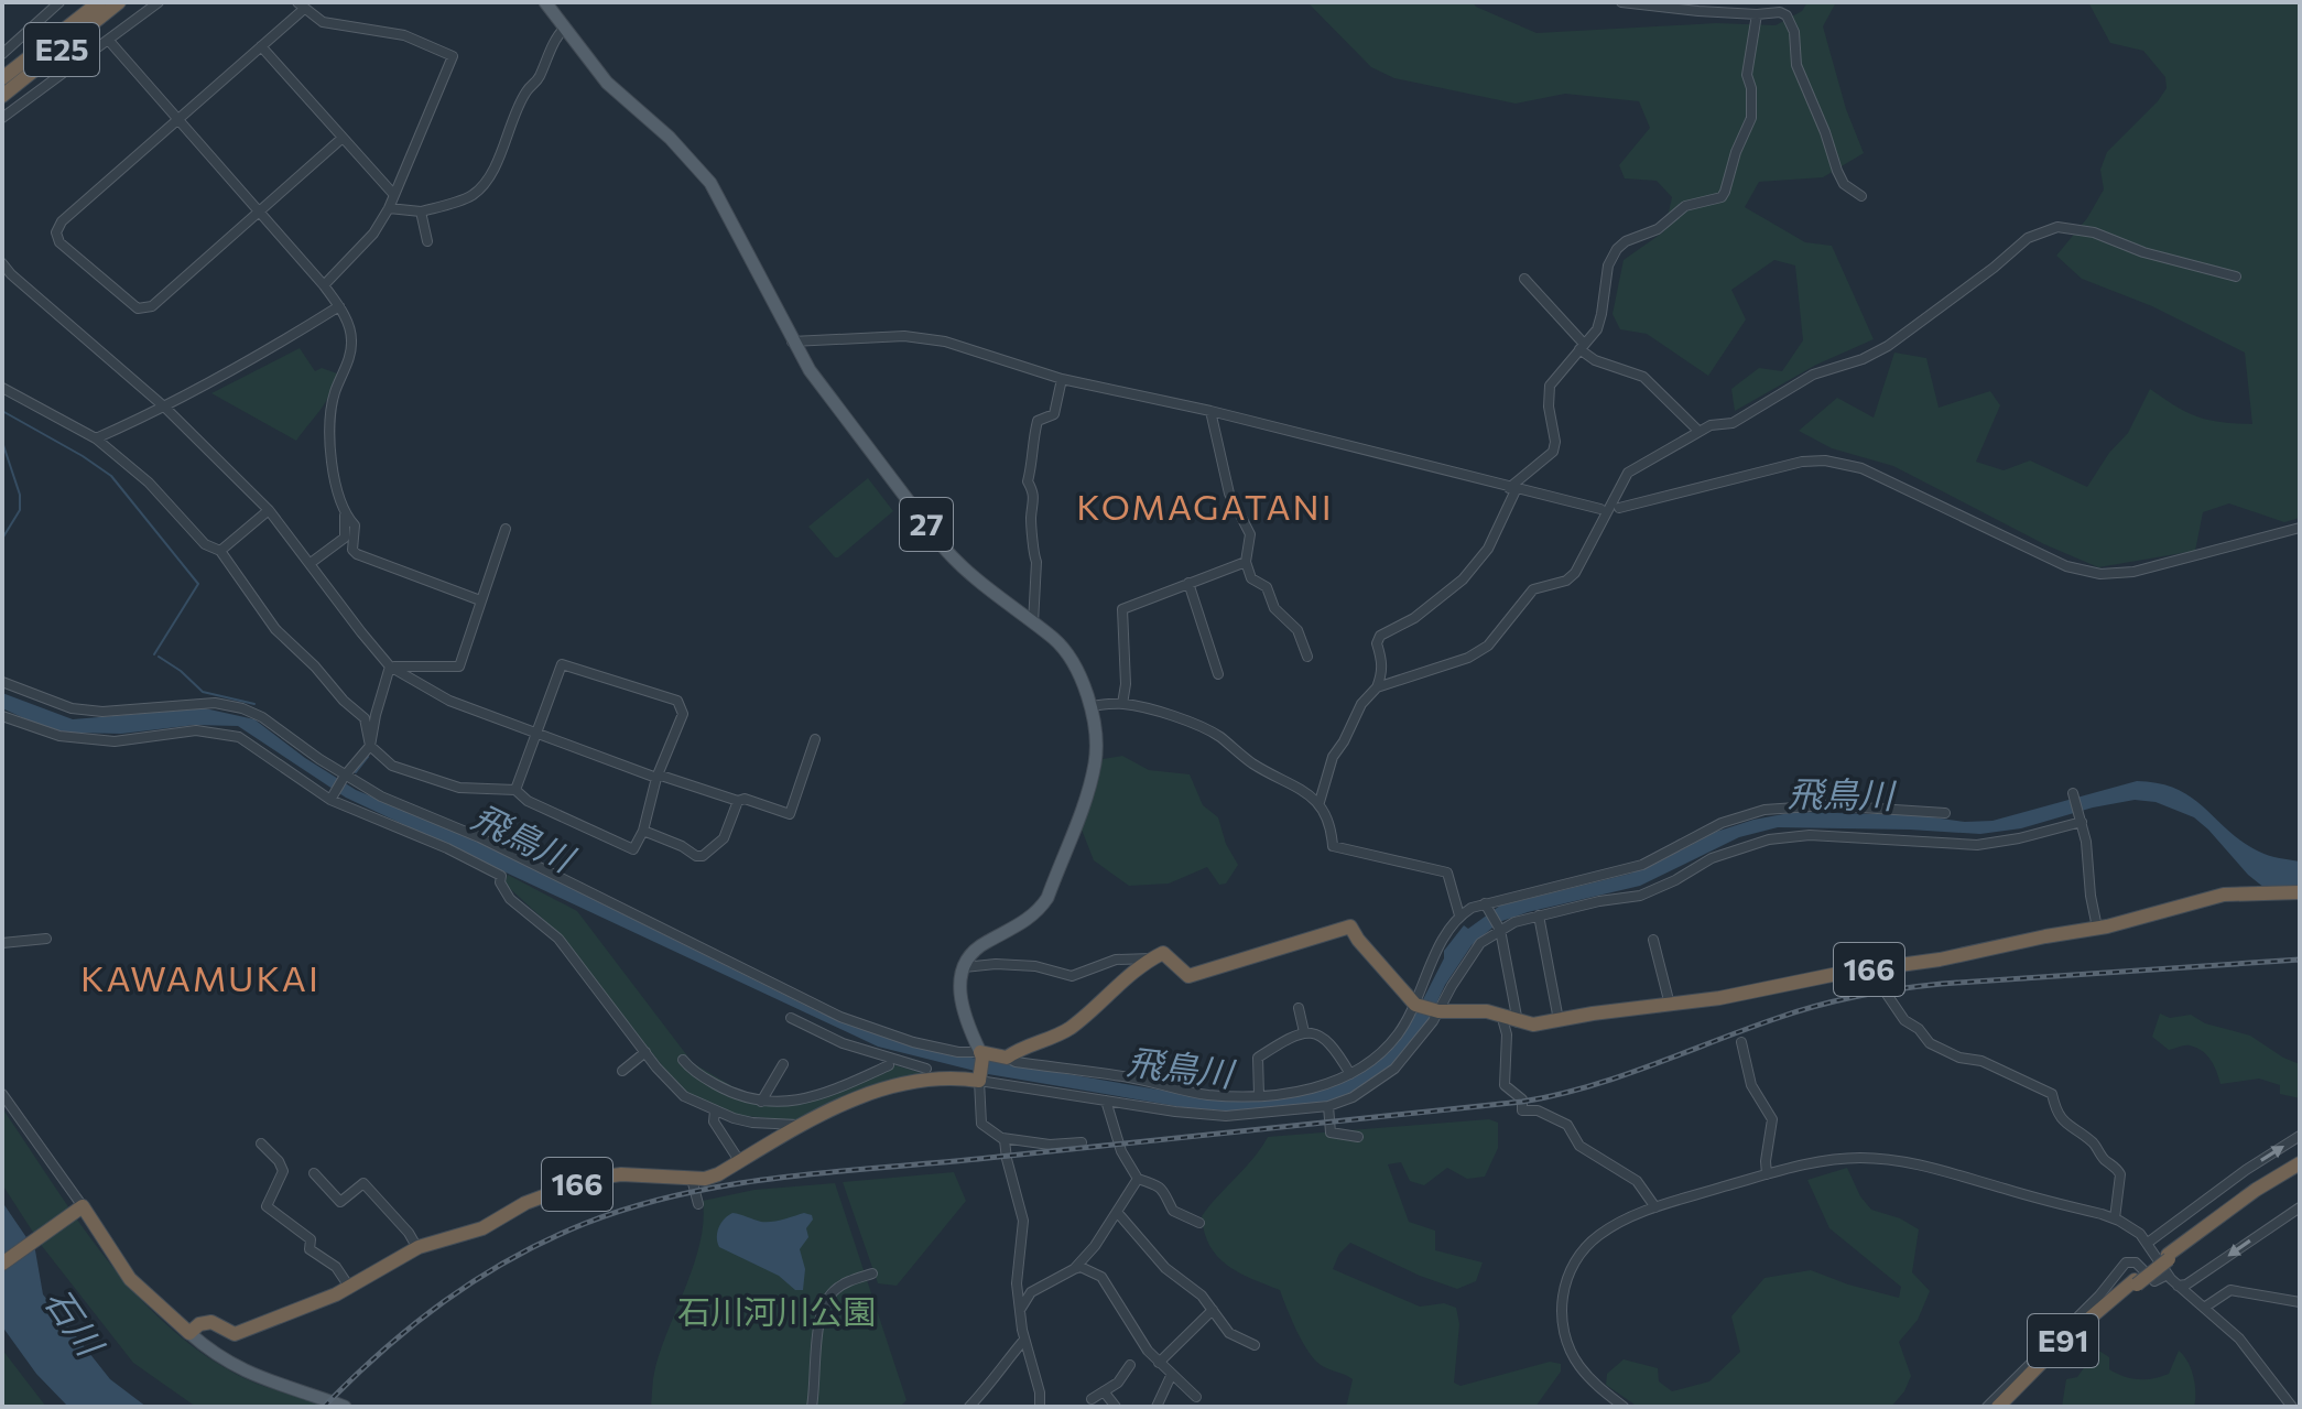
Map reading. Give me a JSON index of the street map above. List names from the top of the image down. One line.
{"streets":{"highway":["E25","166","E91"],"main road":["27"]},"districts":["KOMAGATANI","KAWAMUKAI"],"water":["飛鳥川","石川"],"parks":["石川河川公園"]}
